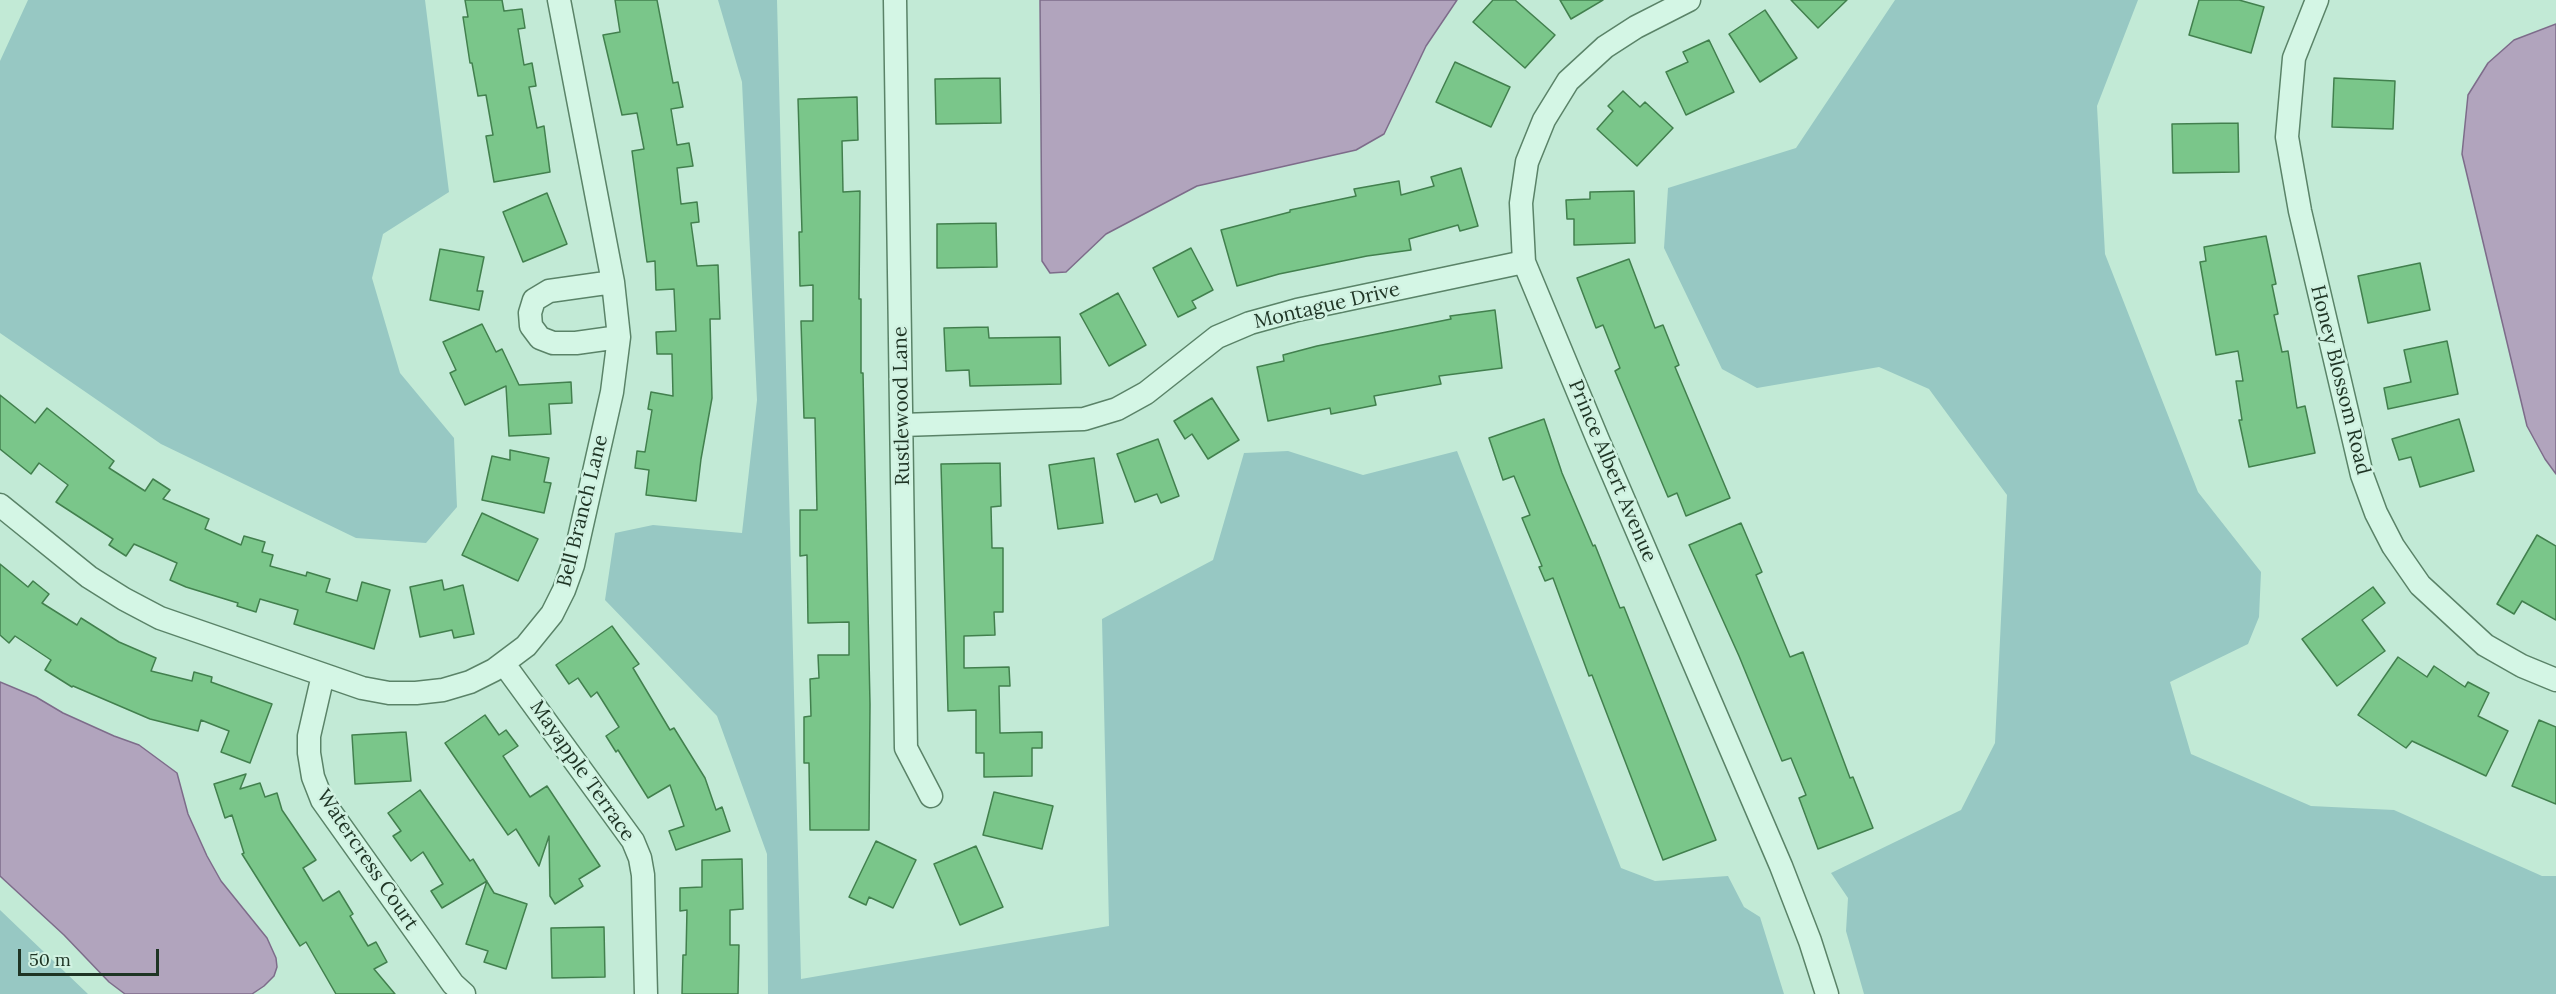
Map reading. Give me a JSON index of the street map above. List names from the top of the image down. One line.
{"streets":{"street":["Montague Drive","Honey Blossom Road","Rustlewood Lane","Prince Albert Avenue","Bell Branch Lane","Mayapple Terrace","Watercress Court"]},"crossings":[["Montague Drive","Rustlewood Lane"],["Montague Drive","Prince Albert Avenue"],["Bell Branch Lane","Mayapple Terrace"],["Bell Branch Lane","Watercress Court"]],"scale_bar":"50 m"}
